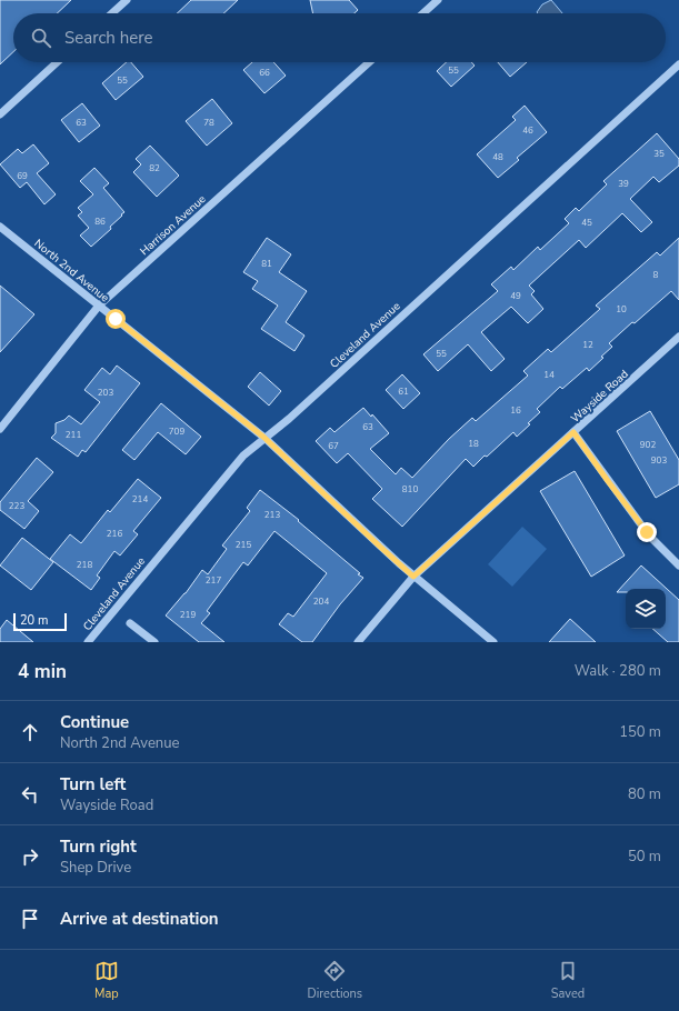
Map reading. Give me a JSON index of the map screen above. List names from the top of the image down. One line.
{"streets":{"street":["Harrison Avenue","North 2nd Avenue","Cleveland Avenue","Wayside Road"]},"crossings":[["Harrison Avenue","North 2nd Avenue"],["North 2nd Avenue","Cleveland Avenue"],["North 2nd Avenue","Wayside Road"]],"house_numbers":["55","66","55","63","78","46","35","48","82","69","39","86","45","81","8","49","10","12","55","14","61","203","16","63","709","211","18","902","67","903","810","214","223","213","216","215","218","217","204","219"],"scale_bar":"20 m","page":{"search":"Search here","scale":"20 m","heading":["4 min","Walk · 280 m"],"list":[["Continue","North 2nd Avenue","150 m"],["Turn left","Wayside Road","80 m"],["Turn right","Shep Drive","50 m"],"Arrive at destination"],"nav":["Map","Directions","Saved"]}}
